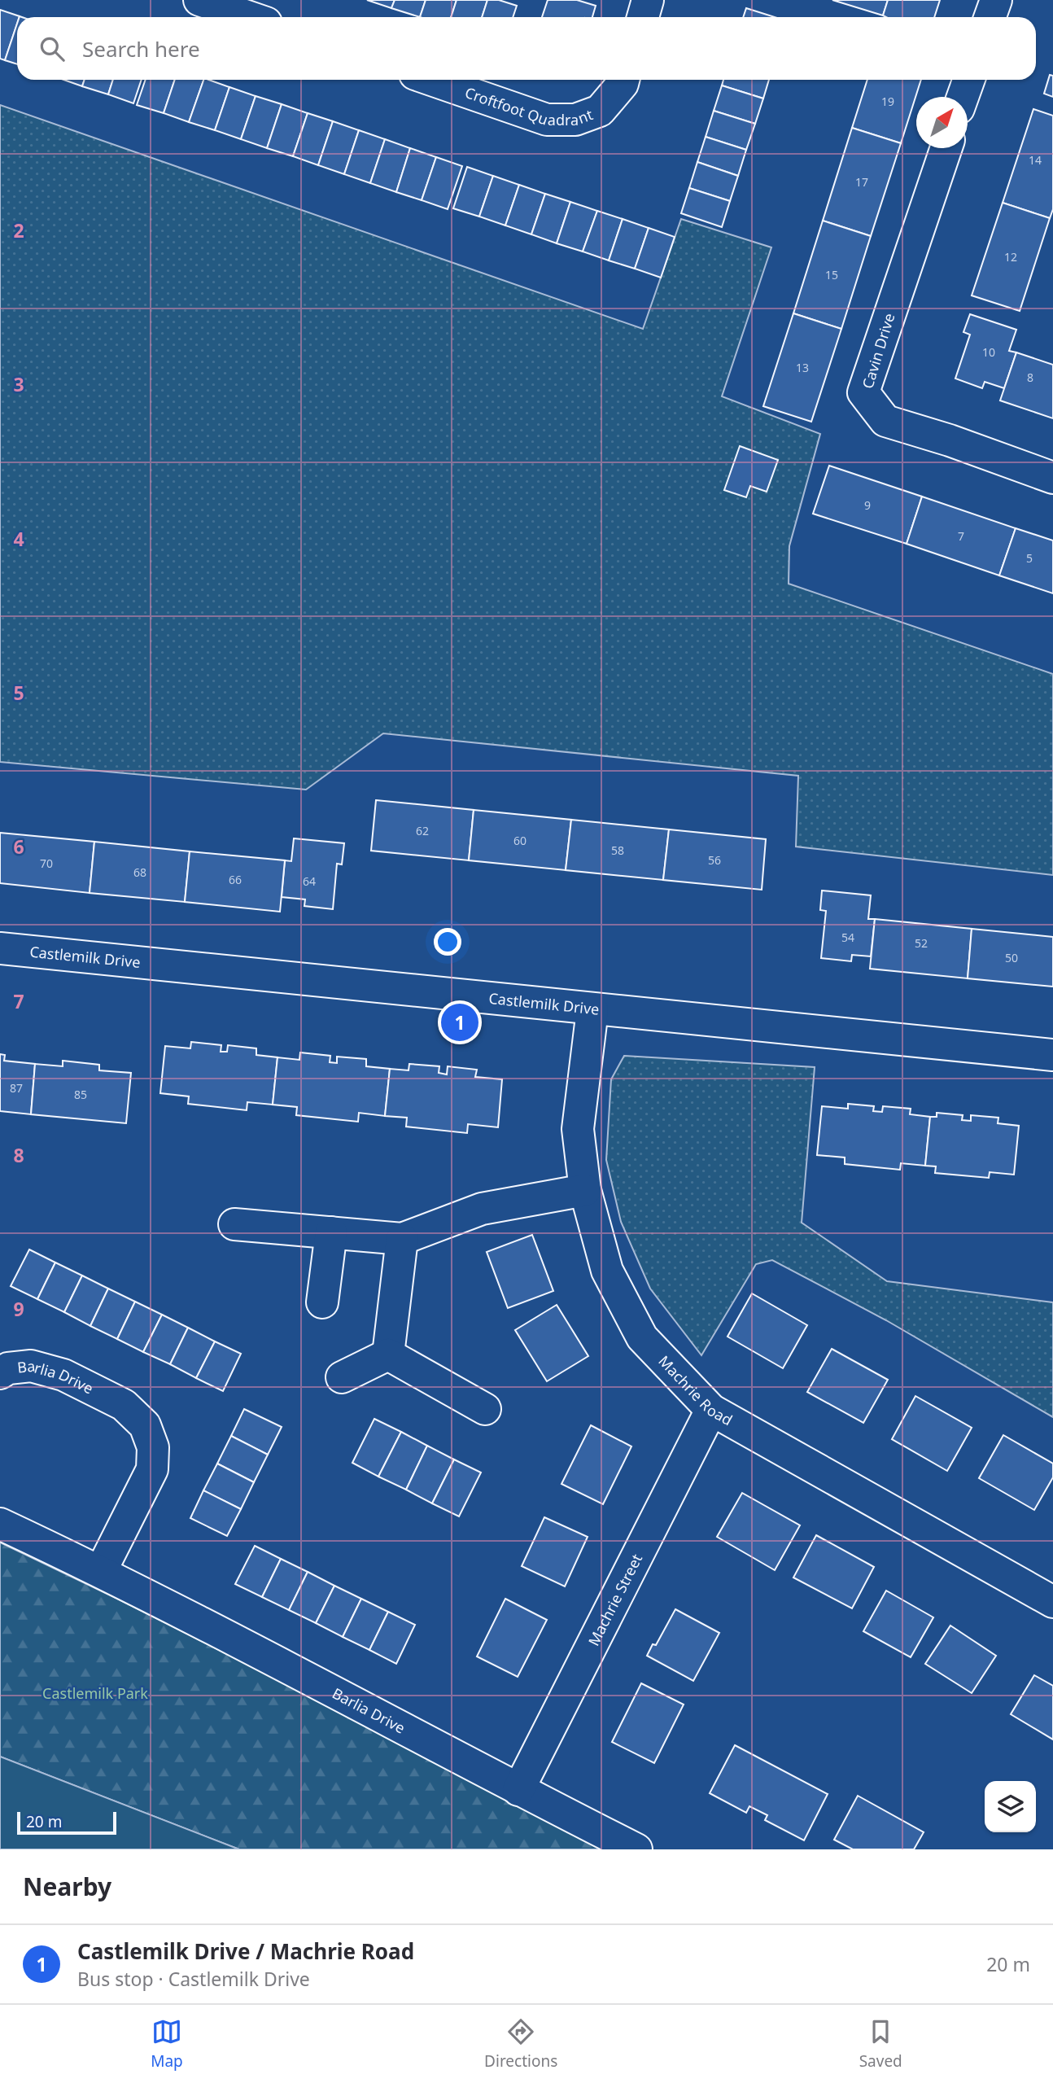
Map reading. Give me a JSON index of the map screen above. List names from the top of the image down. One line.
{"streets":{"street":["Croftfoot Quadrant","Cavin Drive","Castlemilk Drive","Barlia Drive","Machrie Road","Machrie Street"]},"crossings":[["Castlemilk Drive","Machrie Road"],["Barlia Drive","Machrie Street"],["Machrie Road","Machrie Street"]],"parks":["Castlemilk Park"],"house_numbers":["19","14","17","12","15","10","13","8","9","7","5","62","60","58","56","70","68","66","64","54","52","50","87","85"],"scale_bar":"20 m","north":"top right","page":{"search":"Search here","pins":"1","scale":"20 m","heading":"Nearby","list":[{"mark":"1","name":"Castlemilk Drive / Machrie Road","note":"Bus stop · Castlemilk Drive","value":"20 m"}],"nav":["Map","Directions","Saved"]},"grid":{"rows":["2","3","4","5","6","7","8","9"]}}
